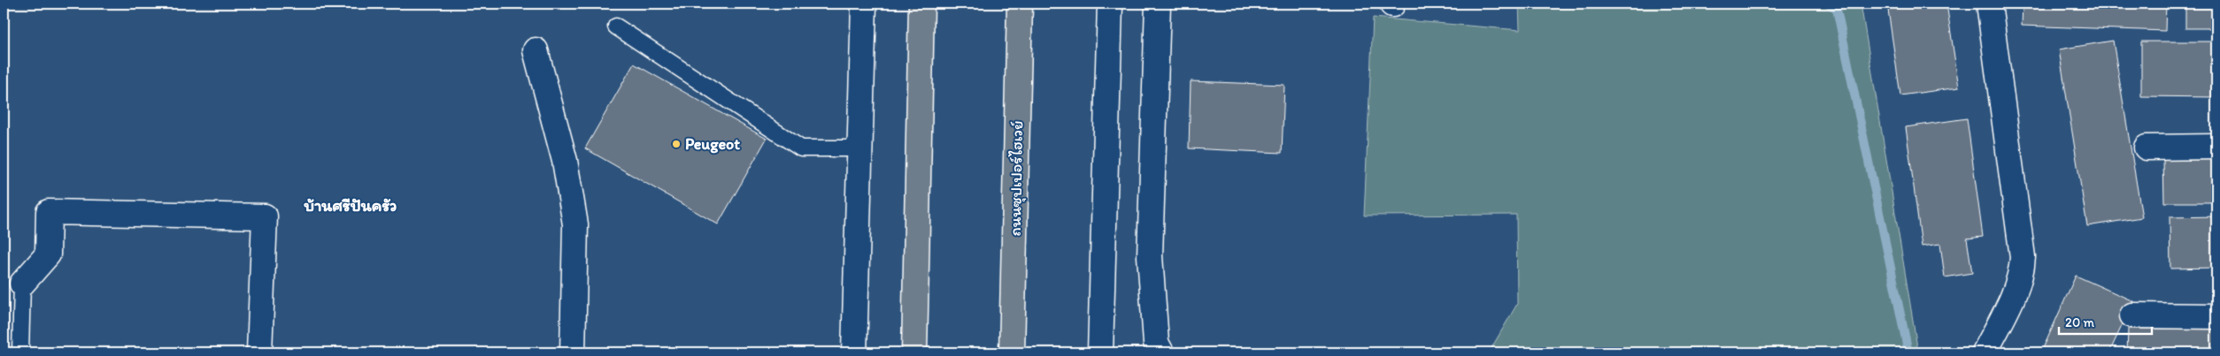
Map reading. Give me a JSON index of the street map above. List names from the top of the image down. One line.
{"streets":{"highway":["ถนนซุปเปอร์ไฮเวย์"]},"districts":["บ้านศรีปันครัว"],"places":["Peugeot"],"scale_bar":"20 m"}
